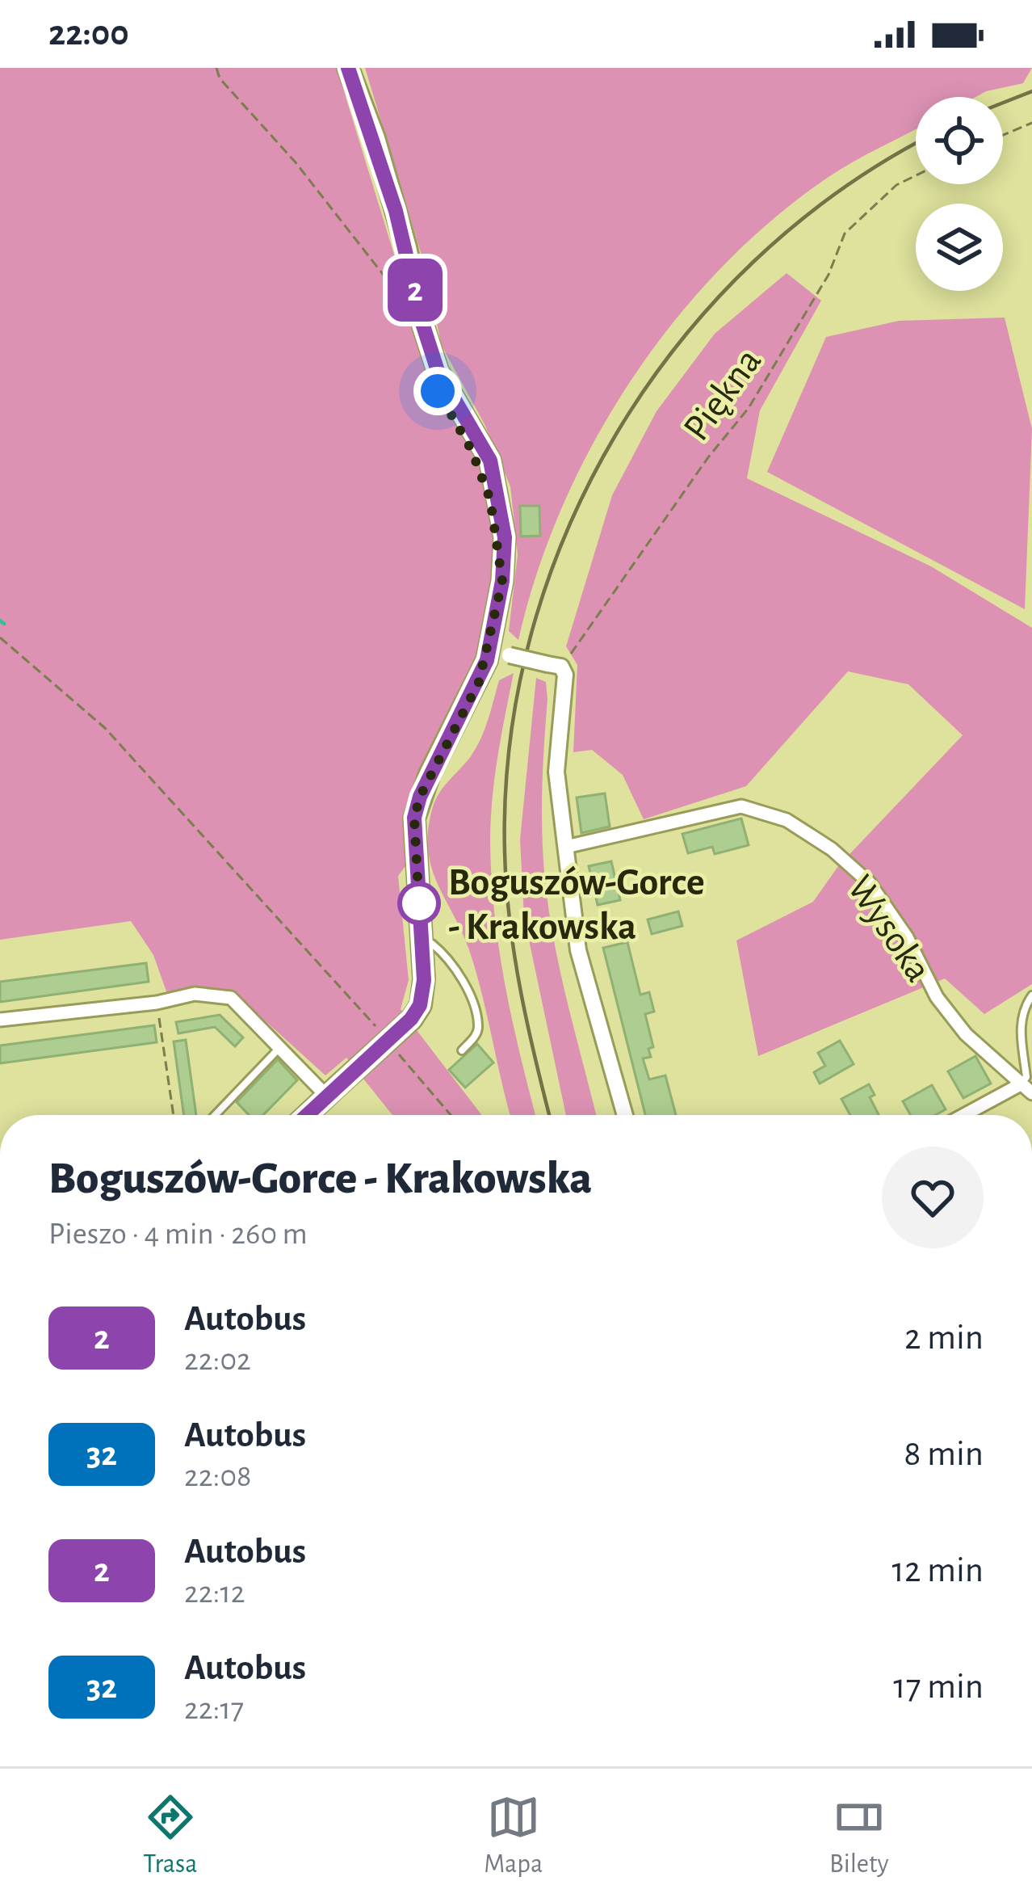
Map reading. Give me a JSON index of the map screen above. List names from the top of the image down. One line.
{"streets":{"street":["Wysoka"],"path":["Piękna"]},"places":["Boguszów-Gorce - Krakowska"],"lines":["bus line 2"],"page":{"status":"22:00","on_map":"2","heading":["Boguszów-Gorce - Krakowska","Pieszo · 4 min · 260 m"],"list":[{"mark":"2","name":"Autobus","note":"22:02","value":"2 min"},{"mark":"32","name":"Autobus","note":"22:08","value":"8 min"},{"mark":"2","name":"Autobus","note":"22:12","value":"12 min"},{"mark":"32","name":"Autobus","note":"22:17","value":"17 min"}],"tabs":["Trasa","Mapa","Bilety"]}}
